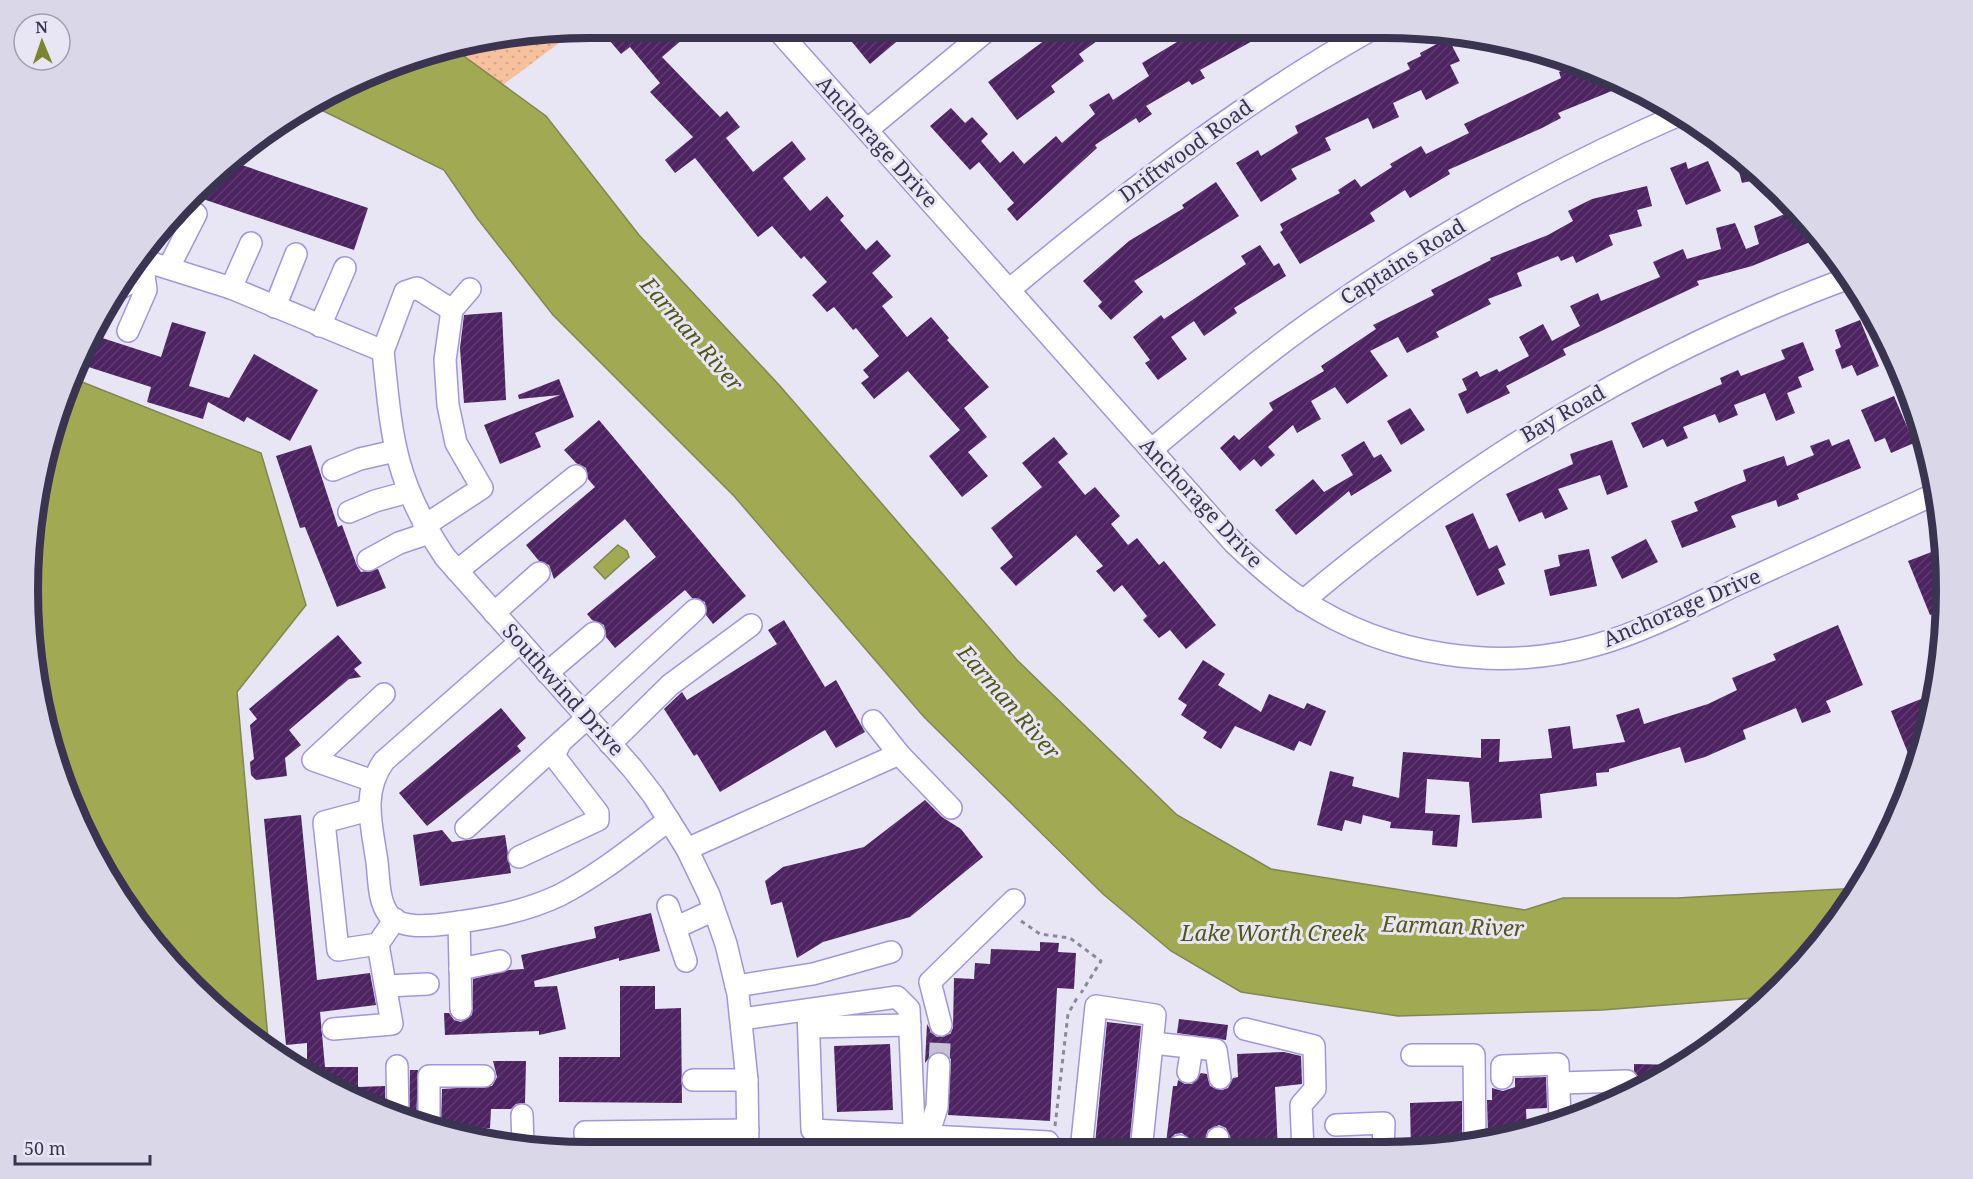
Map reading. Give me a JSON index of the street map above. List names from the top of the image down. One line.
{"streets":{"street":["Anchorage Drive","Driftwood Road","Captains Road","Bay Road","Southwind Drive"]},"crossings":[["Anchorage Drive","Driftwood Road"],["Anchorage Drive","Captains Road"],["Anchorage Drive","Bay Road"]],"water":["Earman River","Lake Worth Creek"],"scale_bar":"50 m","north":"top"}
